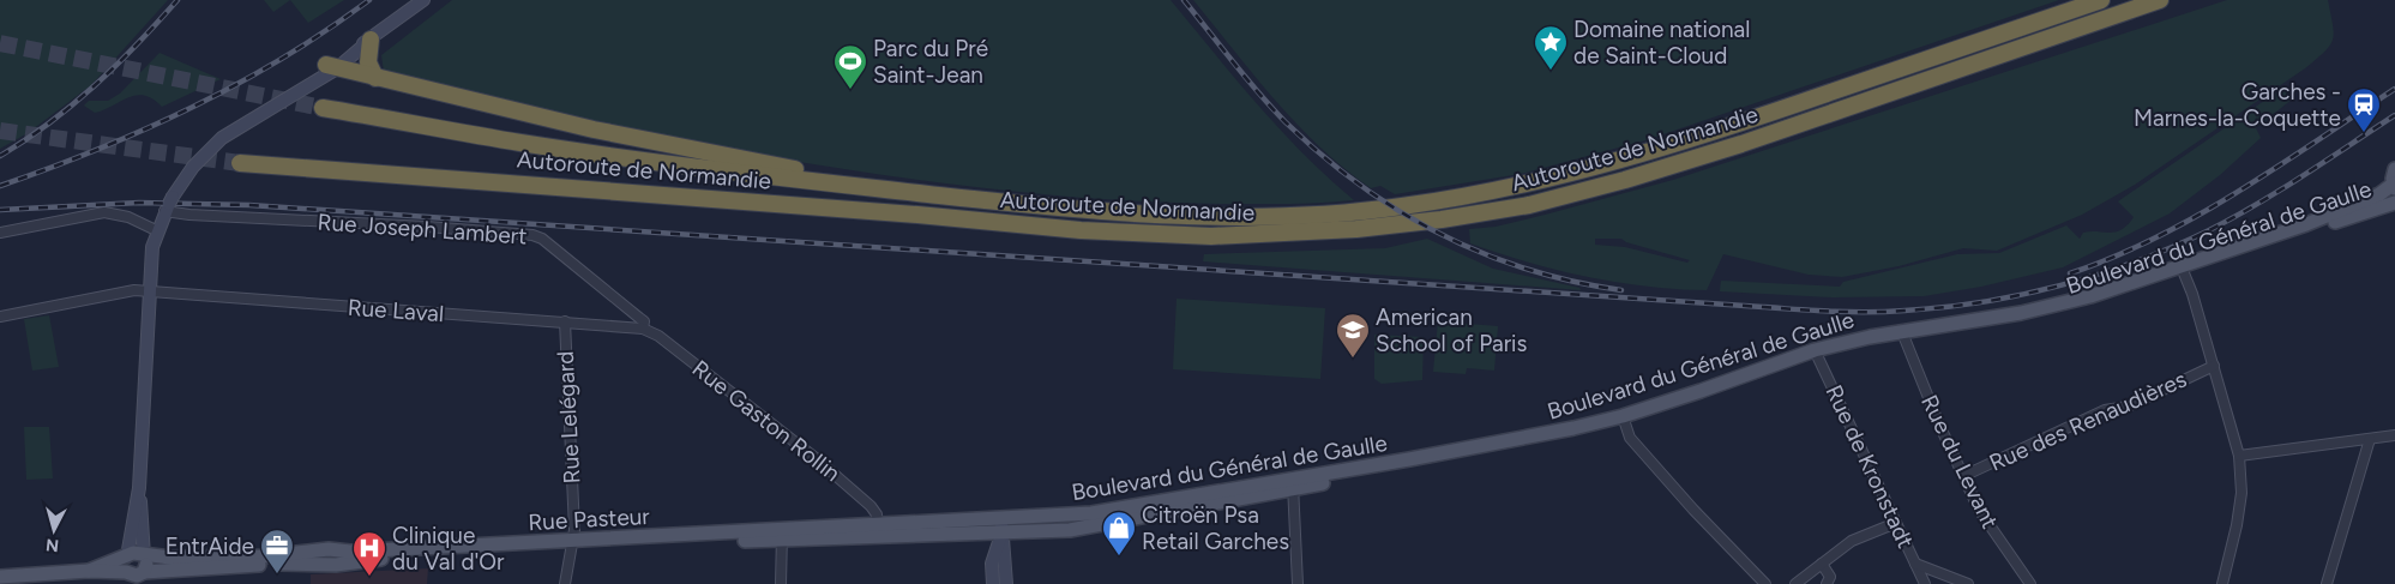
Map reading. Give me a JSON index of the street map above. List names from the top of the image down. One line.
{"streets":{"highway":["Autoroute de Normandie"],"main road":["Boulevard du Général de Gaulle","Rue Pasteur"],"street":["Rue Joseph Lambert","Rue Laval","Rue Lelégard","Rue Gaston Rollin","Rue des Renaudières","Rue du Levant","Rue de Kronstadt"]},"crossings":[["Rue Joseph Lambert","Rue Laval"],["Rue Joseph Lambert","Rue Gaston Rollin"],["Boulevard du Général de Gaulle","Rue du Levant"],["Boulevard du Général de Gaulle","Rue de Kronstadt"],["Boulevard du Général de Gaulle","Rue Pasteur"],["Rue Laval","Rue Lelégard"],["Rue Laval","Rue Gaston Rollin"],["Rue Lelégard","Rue Pasteur"],["Rue Gaston Rollin","Rue Pasteur"],["Rue des Renaudières","Rue du Levant"]],"places":{"place":["Domaine national de Saint-Cloud"],"sports":["Parc du Pré Saint-Jean"],"station":["Garches - Marnes-la-Coquette"],"school or university":["American School of Paris"],"shop":["Citroën Psa Retail Garches"],"office":["EntrAide"],"hospital":["Clinique du Val d'Or"]},"north":"bottom"}
